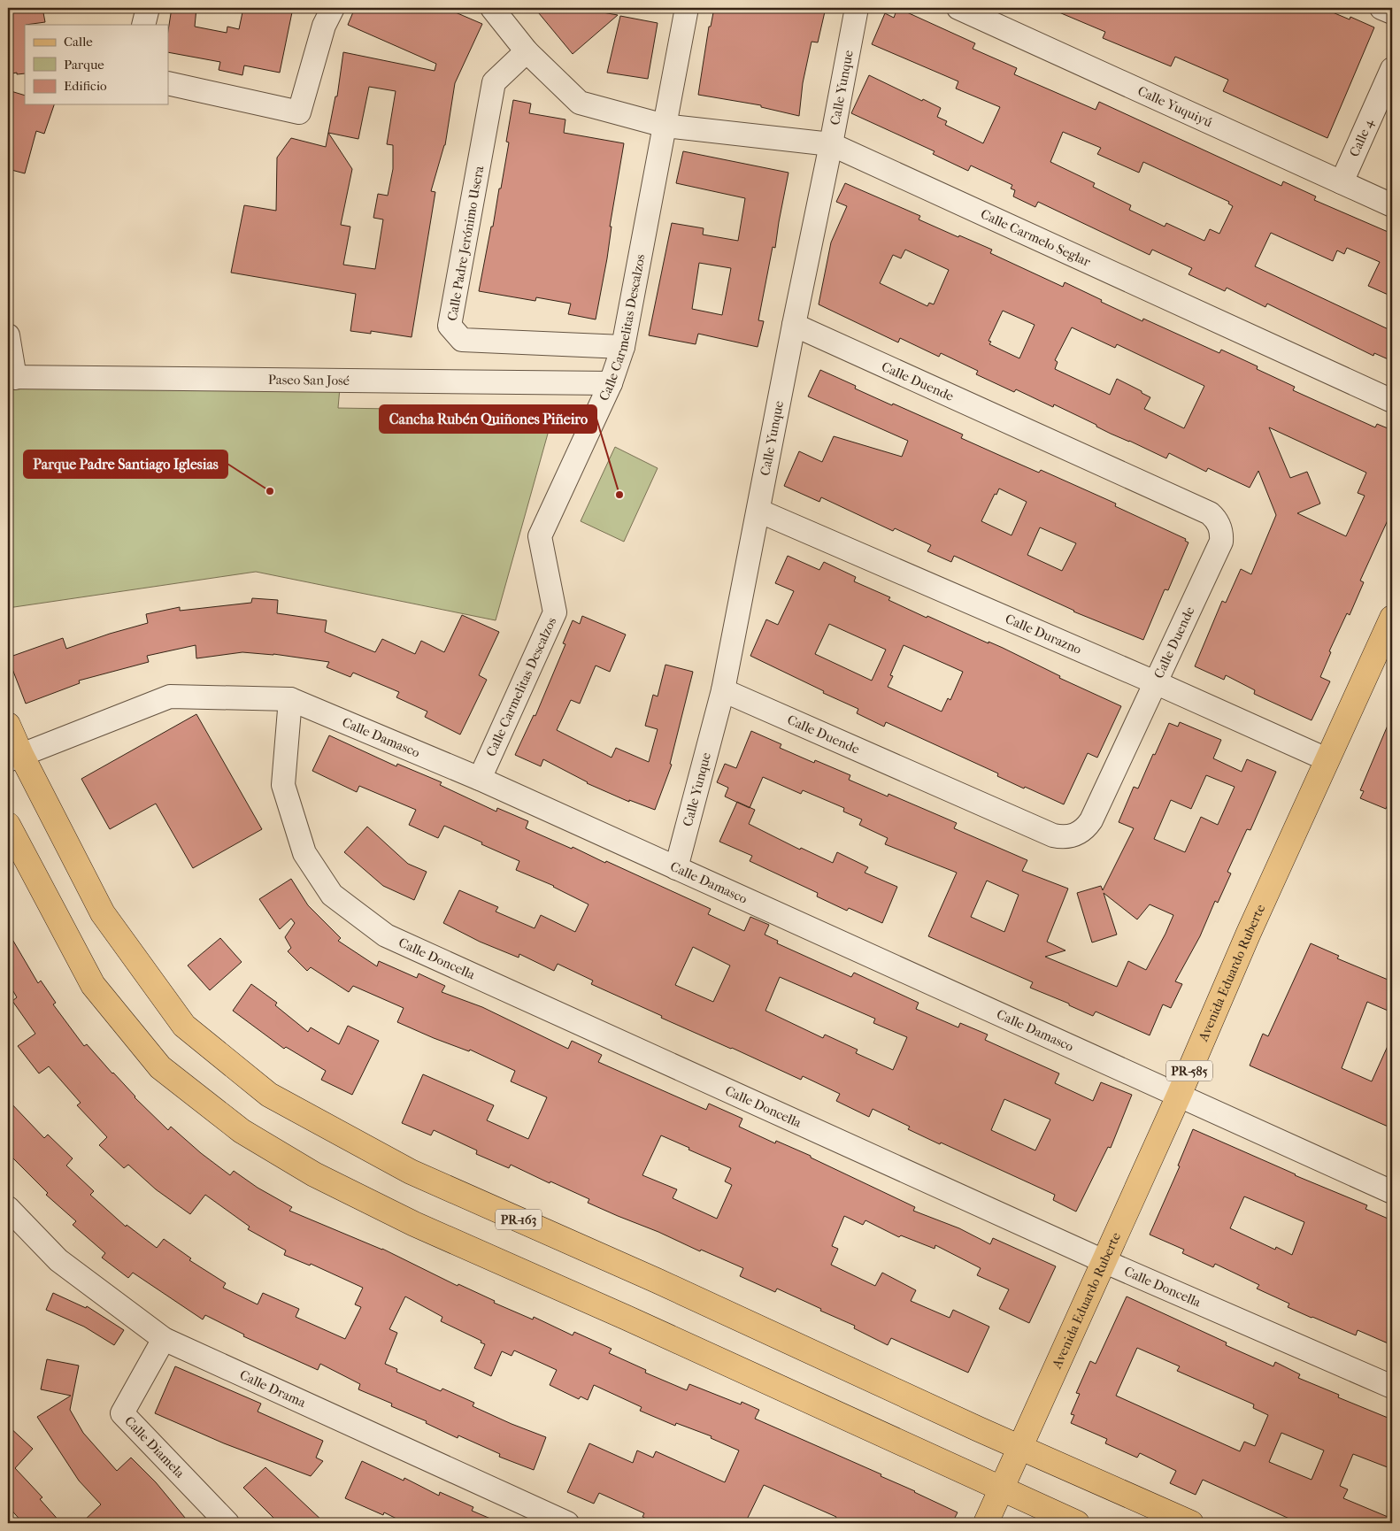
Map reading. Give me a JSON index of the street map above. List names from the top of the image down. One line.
{"streets":{"main road":["Avenida Eduardo Ruberte","PR-585","PR-163"],"street":["Calle Yunque","Calle Yuquiyú","Calle 4","Calle Carmelo Seglar","Calle Padre Jerónimo Usera","Calle Carmelitas Descalzos","Paseo San José","Calle Duende","Calle Durazno","Calle Damasco","Calle Doncella","Calle Drama","Calle Diamela"]},"crossings":[["Calle Yunque","Calle Carmelo Seglar"],["Calle Yunque","Calle Duende"],["Calle Yunque","Calle Durazno"],["Calle Yunque","Calle Damasco"],["Calle Yuquiyú","Calle 4"],["Calle Carmelo Seglar","Calle Padre Jerónimo Usera"],["Calle Carmelo Seglar","Calle Carmelitas Descalzos"],["Calle Padre Jerónimo Usera","Calle Carmelitas Descalzos"],["Calle Carmelitas Descalzos","Paseo San José"],["Calle Carmelitas Descalzos","Calle Damasco"],["Calle Duende","Calle Durazno"],["Calle Durazno","Avenida Eduardo Ruberte"],["Calle Damasco","Calle Doncella"],["Calle Damasco","Avenida Eduardo Ruberte"],["Calle Damasco","PR-163"],["Calle Doncella","Avenida Eduardo Ruberte"],["Avenida Eduardo Ruberte","PR-163"],["Calle Drama","Calle Diamela"]],"places":["Parque Padre Santiago Iglesias","Cancha Rubén Quiñones Piñeiro"],"legend":["Calle","Parque","Edificio"]}
